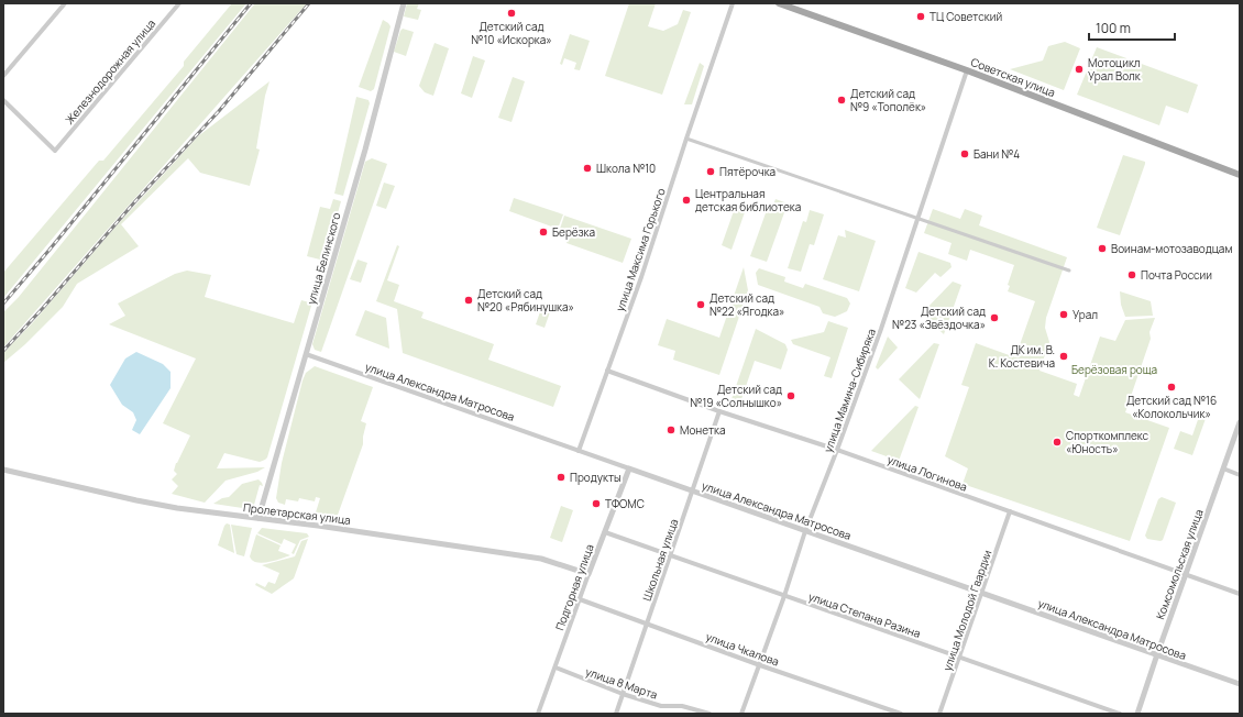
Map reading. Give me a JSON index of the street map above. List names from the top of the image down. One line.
{"streets":{"main road":["Советская улица"],"street":["Железнодорожная улица","улица Максима Горького","улица Белинского","улица Мамина-Сибиряка","улица Александра Матросова","улица Логинова","Пролетарская улица","Школьная улица","Комсомольская улица","Подгорная улица","улица Молодой Гвардии","улица Степана Разина","улица Чкалова","улица 8 Марта"]},"crossings":[["Советская улица","улица Мамина-Сибиряка"],["улица Максима Горького","улица Александра Матросова"],["улица Максима Горького","улица Логинова"],["улица Белинского","улица Александра Матросова"],["улица Белинского","Пролетарская улица"],["улица Мамина-Сибиряка","улица Александра Матросова"],["улица Мамина-Сибиряка","улица Логинова"],["улица Мамина-Сибиряка","улица Степана Разина"],["улица Мамина-Сибиряка","улица Чкалова"],["улица Александра Матросова","Школьная улица"],["улица Александра Матросова","Комсомольская улица"],["улица Александра Матросова","Подгорная улица"],["улица Александра Матросова","улица Молодой Гвардии"],["улица Логинова","Школьная улица"],["улица Логинова","Комсомольская улица"],["улица Логинова","улица Молодой Гвардии"],["Пролетарская улица","Подгорная улица"],["Школьная улица","улица Степана Разина"],["Школьная улица","улица Чкалова"],["Школьная улица","улица 8 Марта"],["Подгорная улица","улица Степана Разина"],["Подгорная улица","улица Чкалова"],["Подгорная улица","улица 8 Марта"],["улица Молодой Гвардии","улица Степана Разина"]],"parks":["Берёзовая роща"],"places":["Детский сад №10 «Искорка»","ТЦ Советский","Мотоцикл Урал Волк","Детский сад №9 «Тополёк»","Бани №4","Школа №10","Пятёрочка","Центральная детская библиотека","Берёзка","Воинам-мотозаводцам","Почта России","Детский сад №20 «Рябинушка»","Детский сад №22 «Ягодка»","Урал","Детский сад №23 «Звёздочка»","ДК им. В. К. Костевича","Детский сад №16 «Колокольчик»","Детский сад №19 «Солнышко»","Монетка","Спорткомплекс «Юность»","Продукты","ТФОМС"],"scale_bar":"100 m"}
